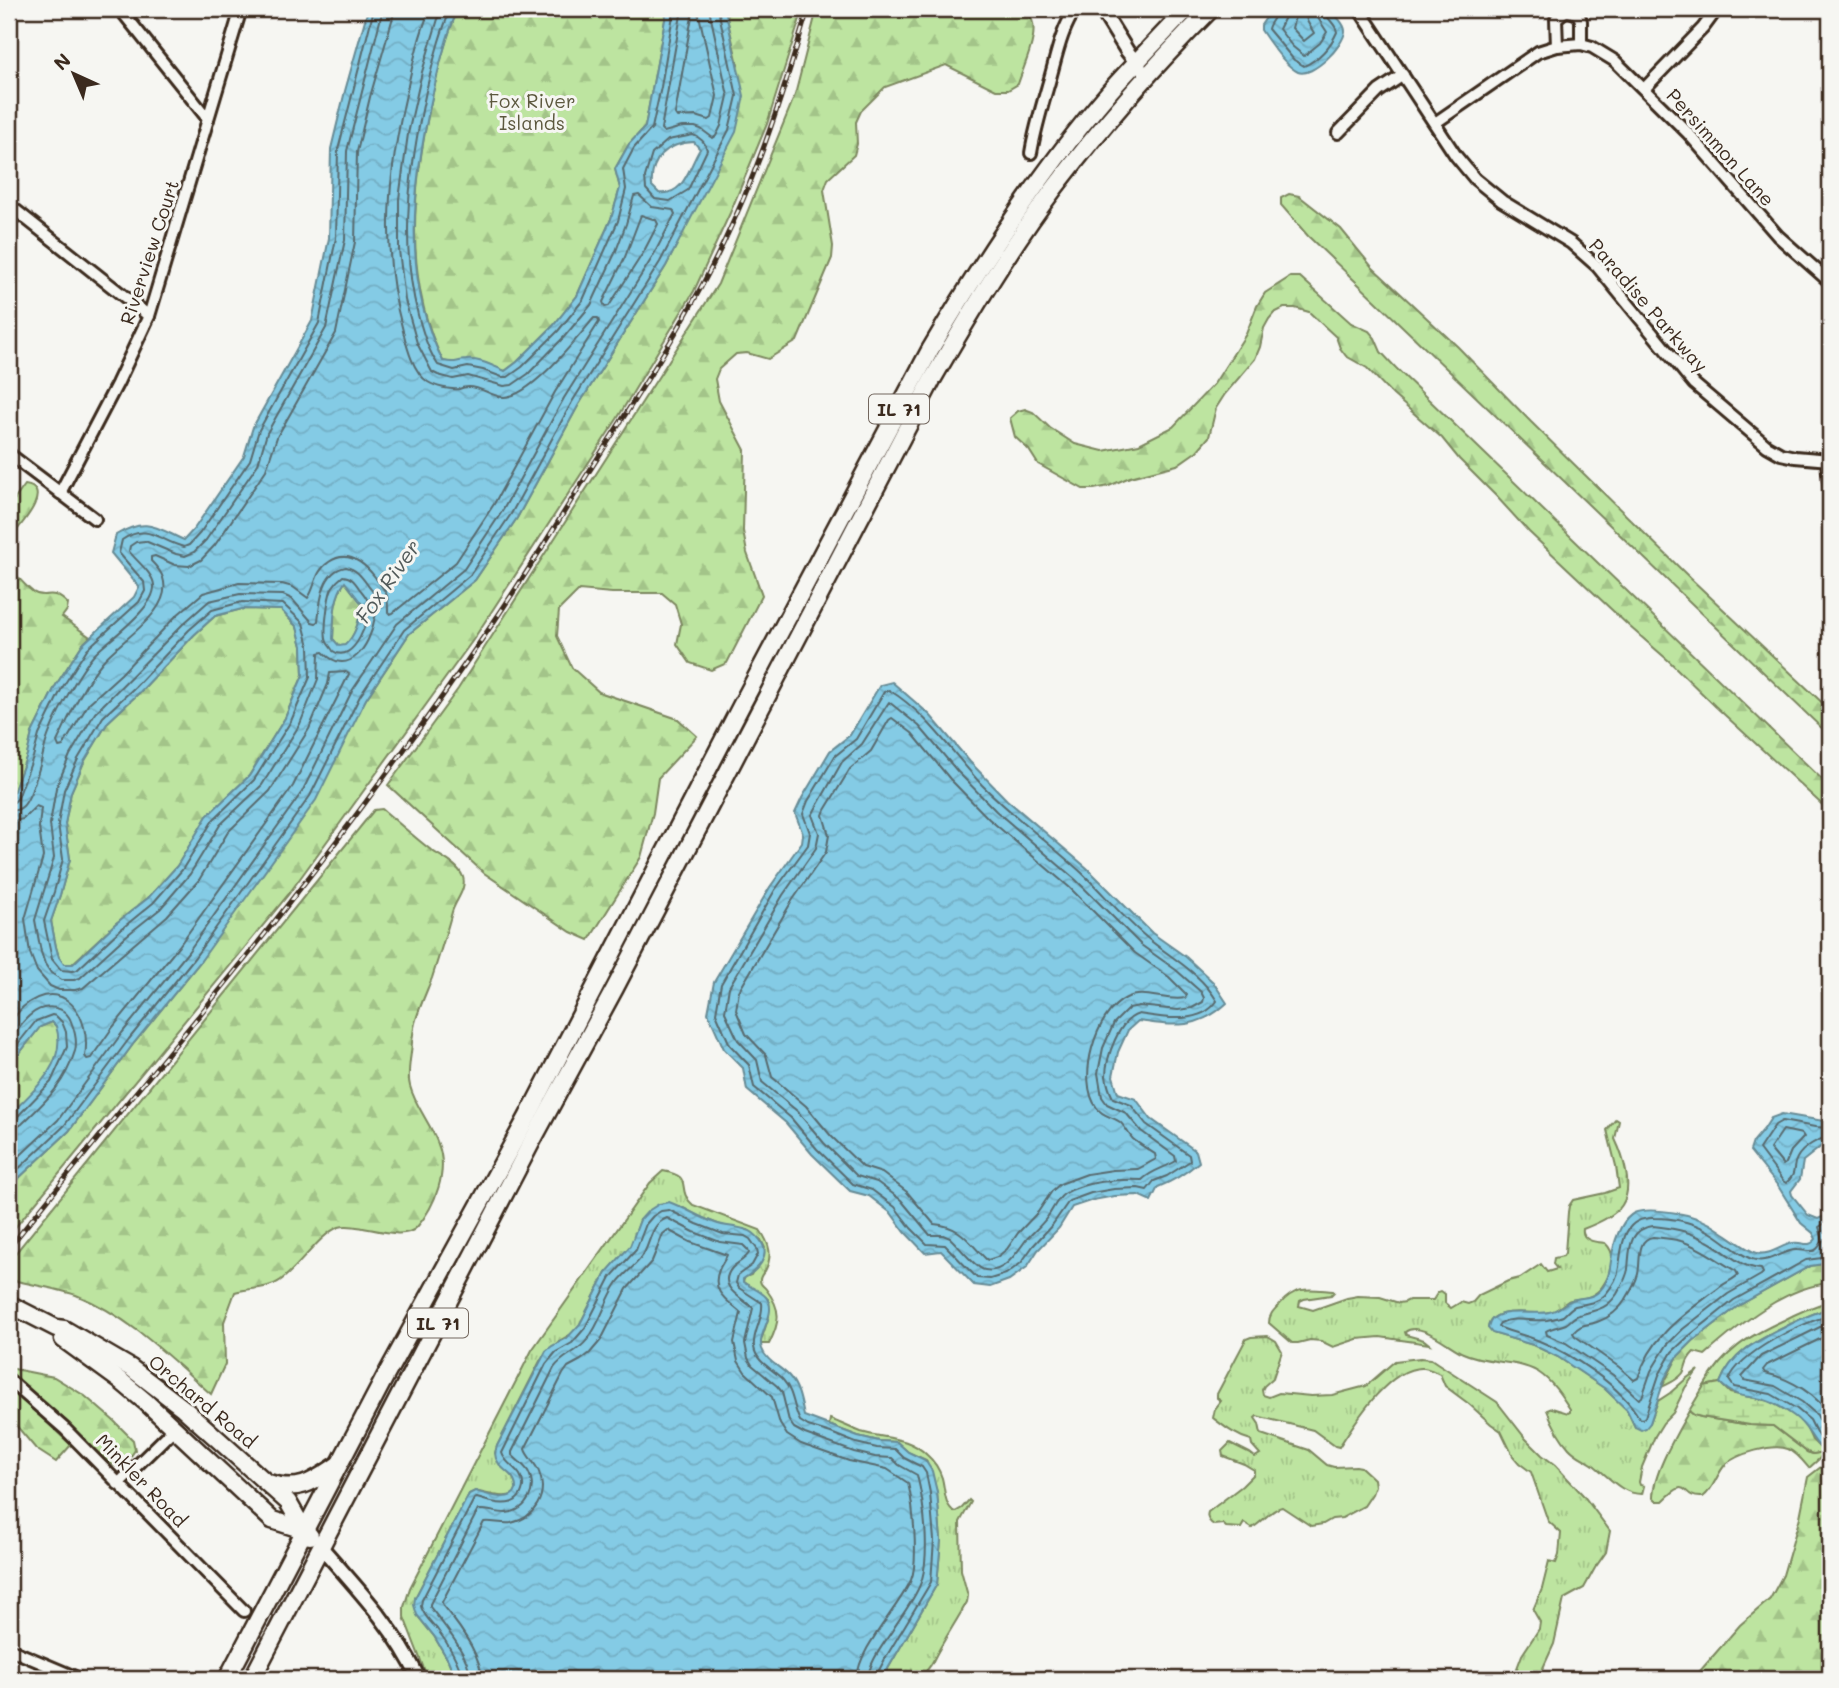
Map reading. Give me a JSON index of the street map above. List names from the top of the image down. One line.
{"streets":{"main road":["IL 71","Orchard Road"],"street":["Persimmon Lane","Riverview Court","Paradise Parkway","Minkler Road"]},"crossings":[["IL 71","Orchard Road"]],"water":["Fox River"],"parks":["Fox River Islands"],"north":"top left"}
